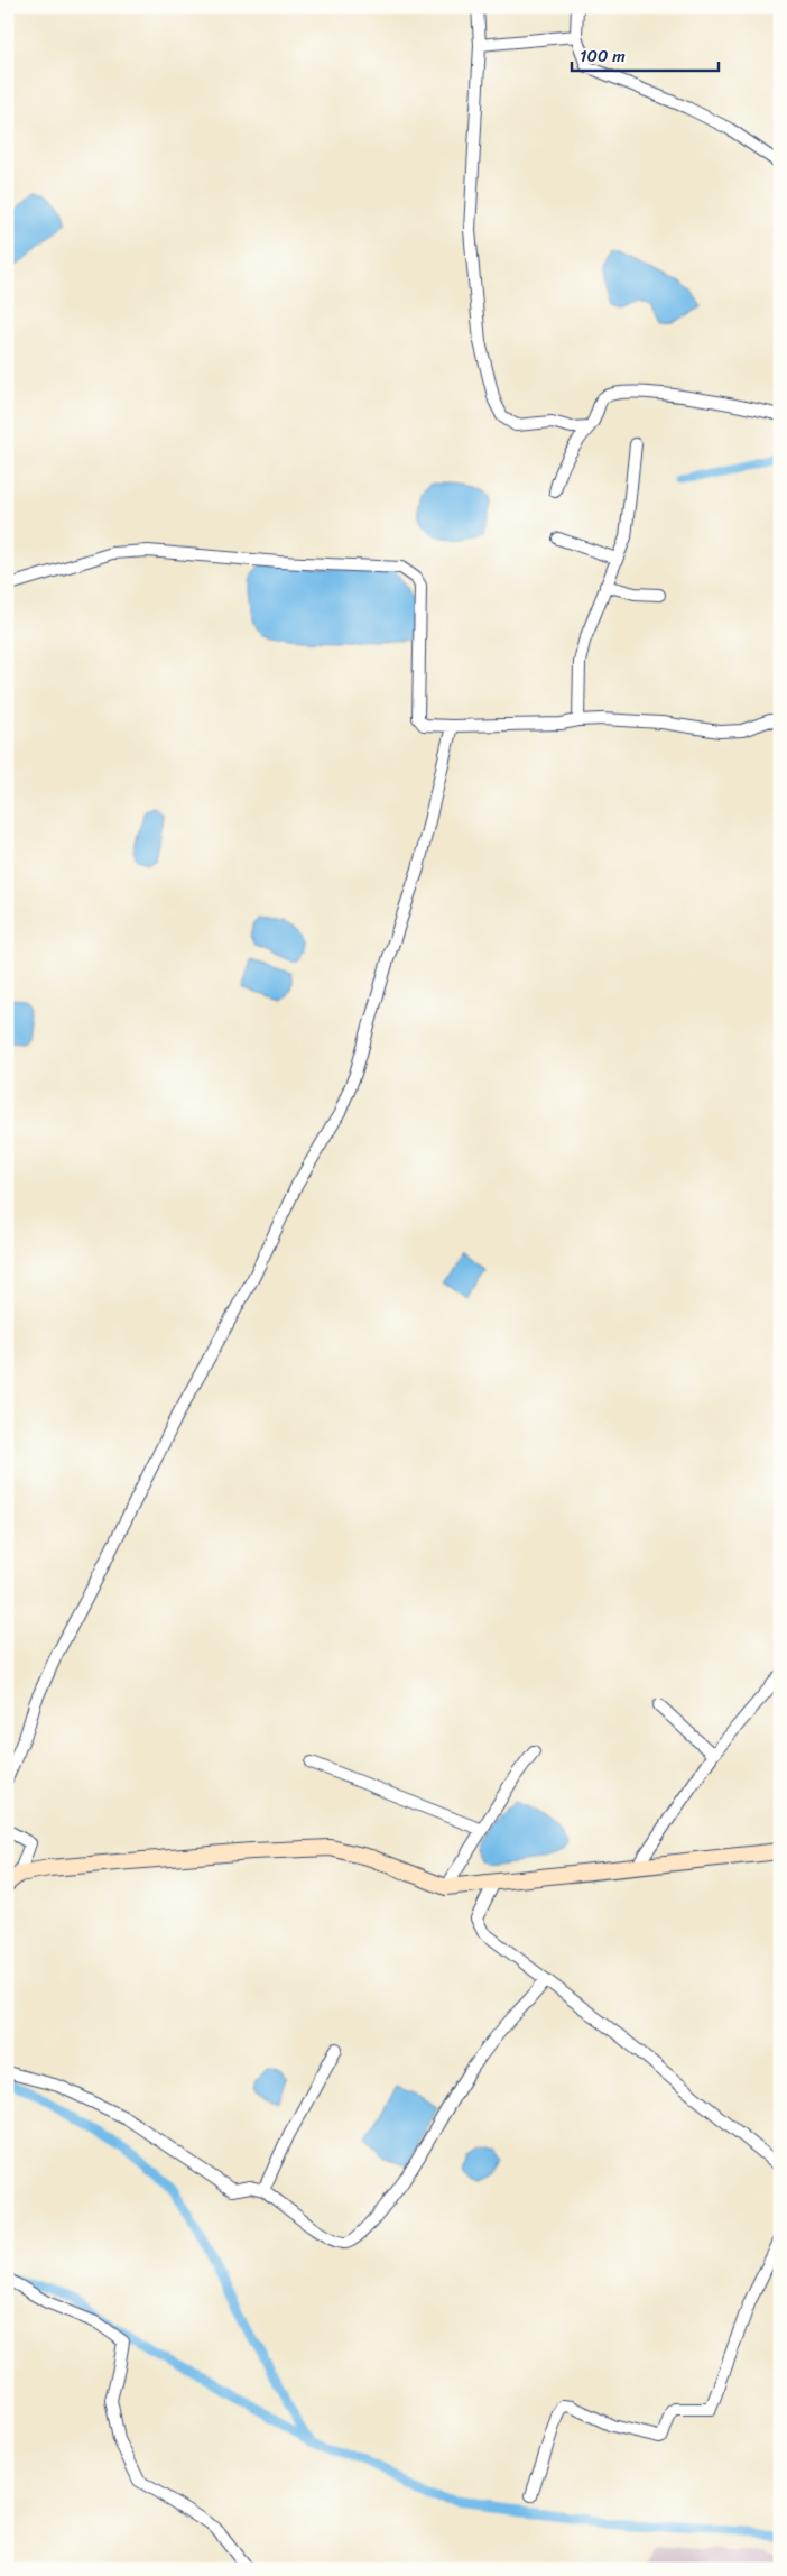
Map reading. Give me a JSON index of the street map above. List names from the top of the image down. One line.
{"scale_bar":"100 m"}
